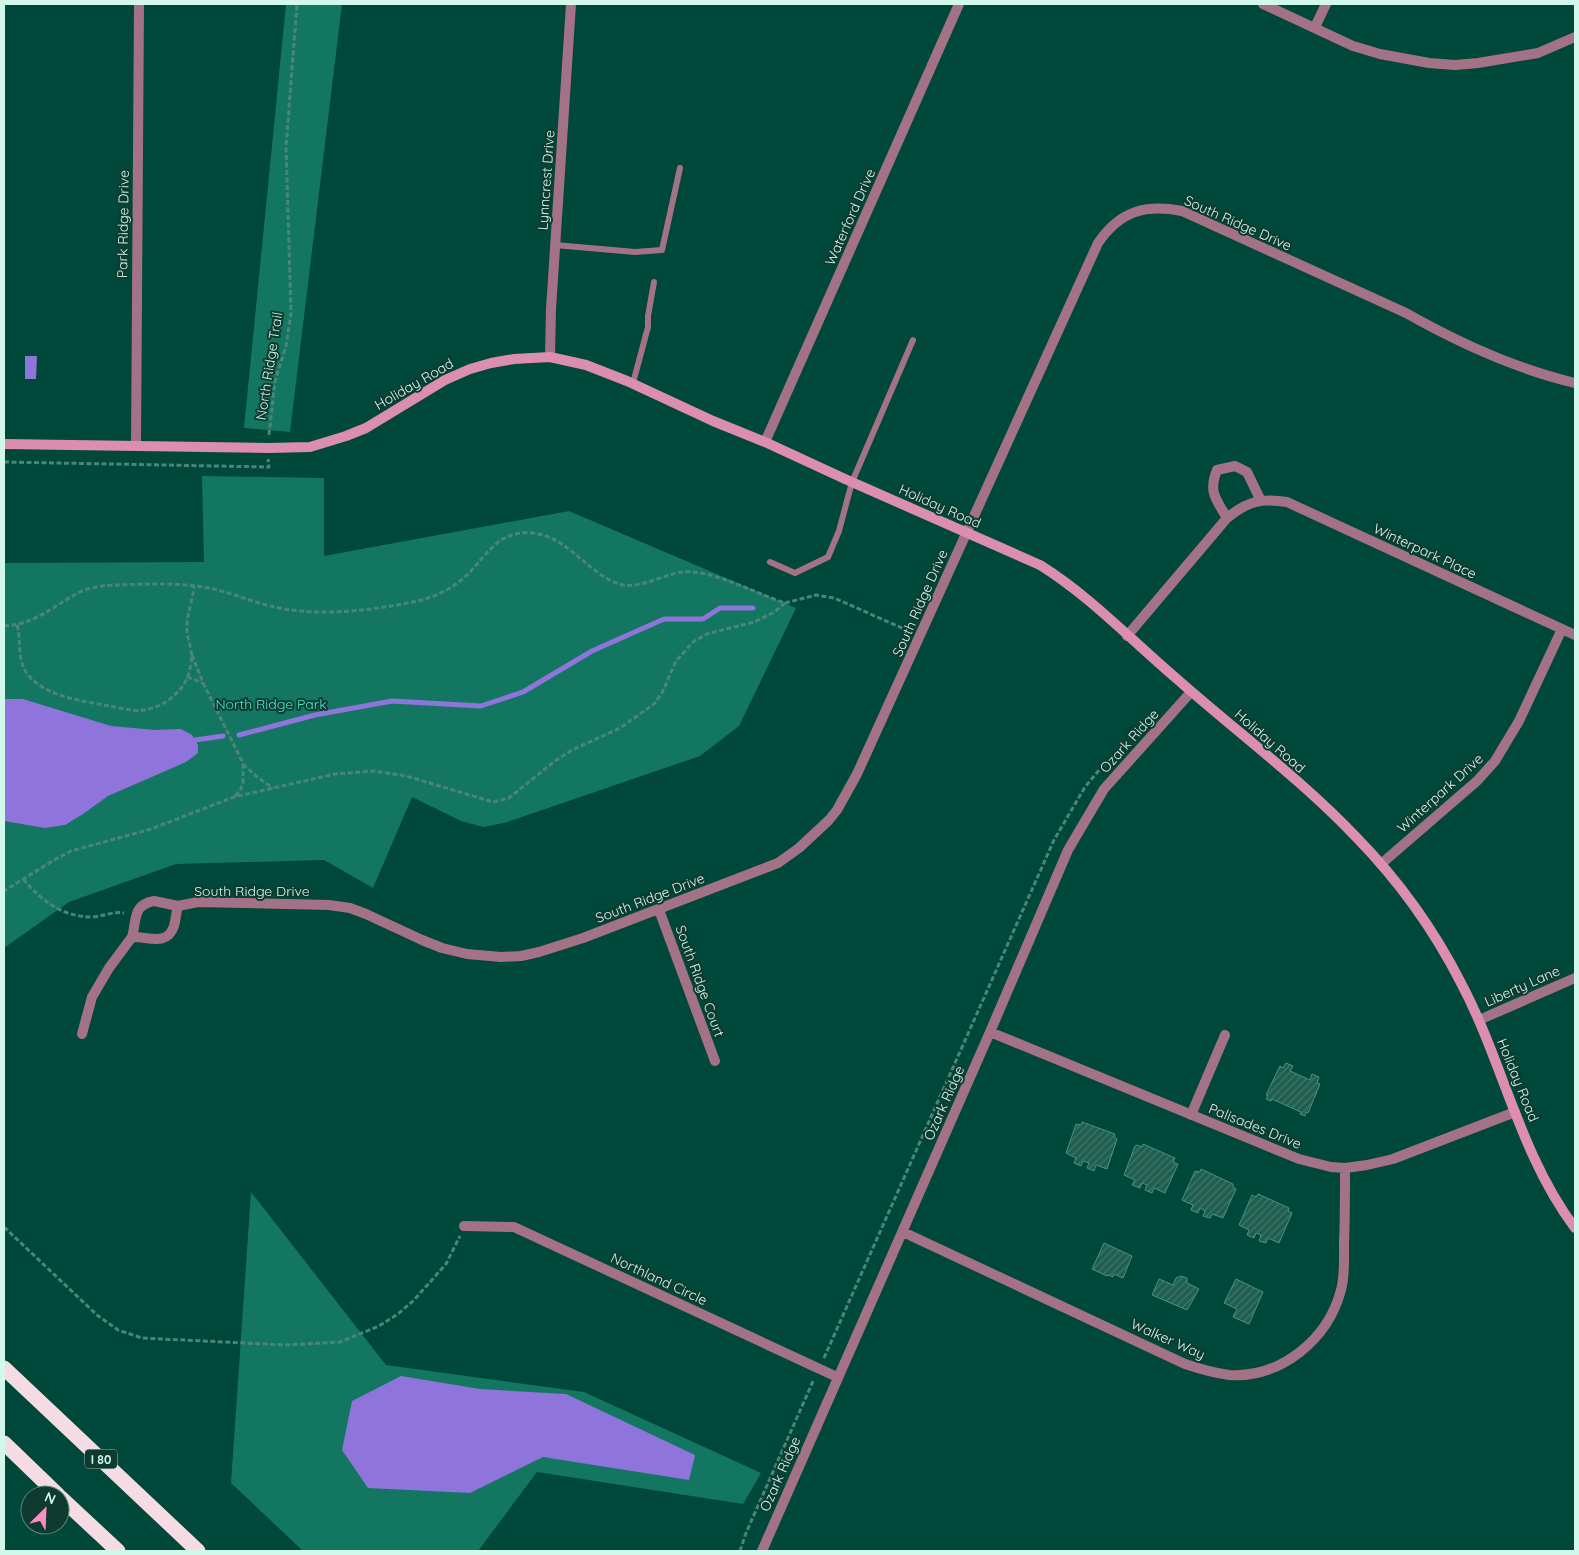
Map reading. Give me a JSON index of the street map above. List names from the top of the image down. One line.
{"streets":{"highway":["I 80"],"street":["Lynncrest Drive","Waterford Drive","South Ridge Drive","Park Ridge Drive","Holiday Road","Winterpark Place","Ozark Ridge","Winterpark Drive","South Ridge Court","Liberty Lane","Palisades Drive","Northland Circle","Walker Way"],"path":["North Ridge Trail"]},"crossings":[["Lynncrest Drive","Holiday Road"],["Waterford Drive","Holiday Road"],["South Ridge Drive","Holiday Road"],["South Ridge Drive","South Ridge Court"],["Park Ridge Drive","Holiday Road"],["North Ridge Trail","Holiday Road"],["Holiday Road","Winterpark Place"],["Holiday Road","Ozark Ridge"],["Holiday Road","Winterpark Drive"],["Holiday Road","Liberty Lane"],["Holiday Road","Palisades Drive"],["Winterpark Place","Winterpark Drive"],["Ozark Ridge","Palisades Drive"],["Ozark Ridge","Northland Circle"],["Ozark Ridge","Walker Way"],["Palisades Drive","Walker Way"]],"parks":["North Ridge Park"],"north":"top right"}
